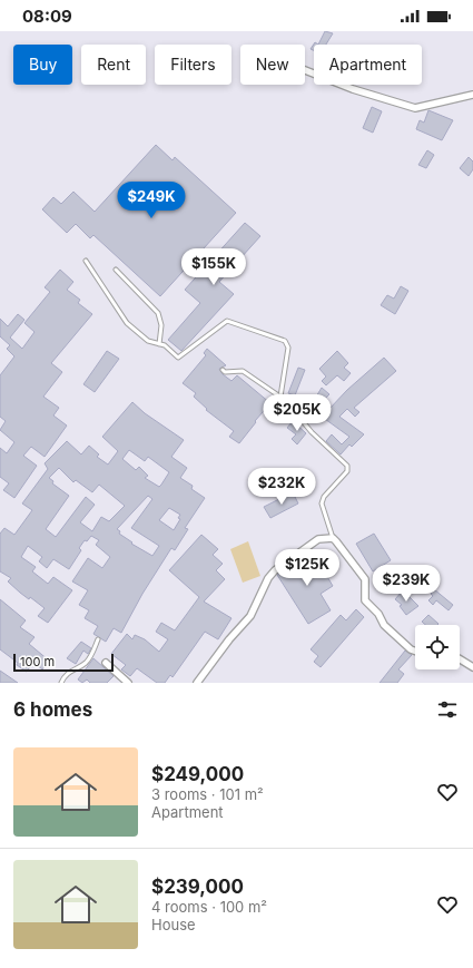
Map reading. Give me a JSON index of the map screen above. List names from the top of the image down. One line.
{"scale_bar":"100 m","page":{"status":"08:09","chip":["Buy","Rent","Filters","New","Apartment"],"price":["$249K","$155K","$205K","$232K","$125K","$239K"],"scale":"100 m","heading":"6 homes","list":[{"name":"$249,000","note":"3 rooms · 101 m² · Apartment"},{"name":"$239,000","note":"4 rooms · 100 m² · House"}]}}
